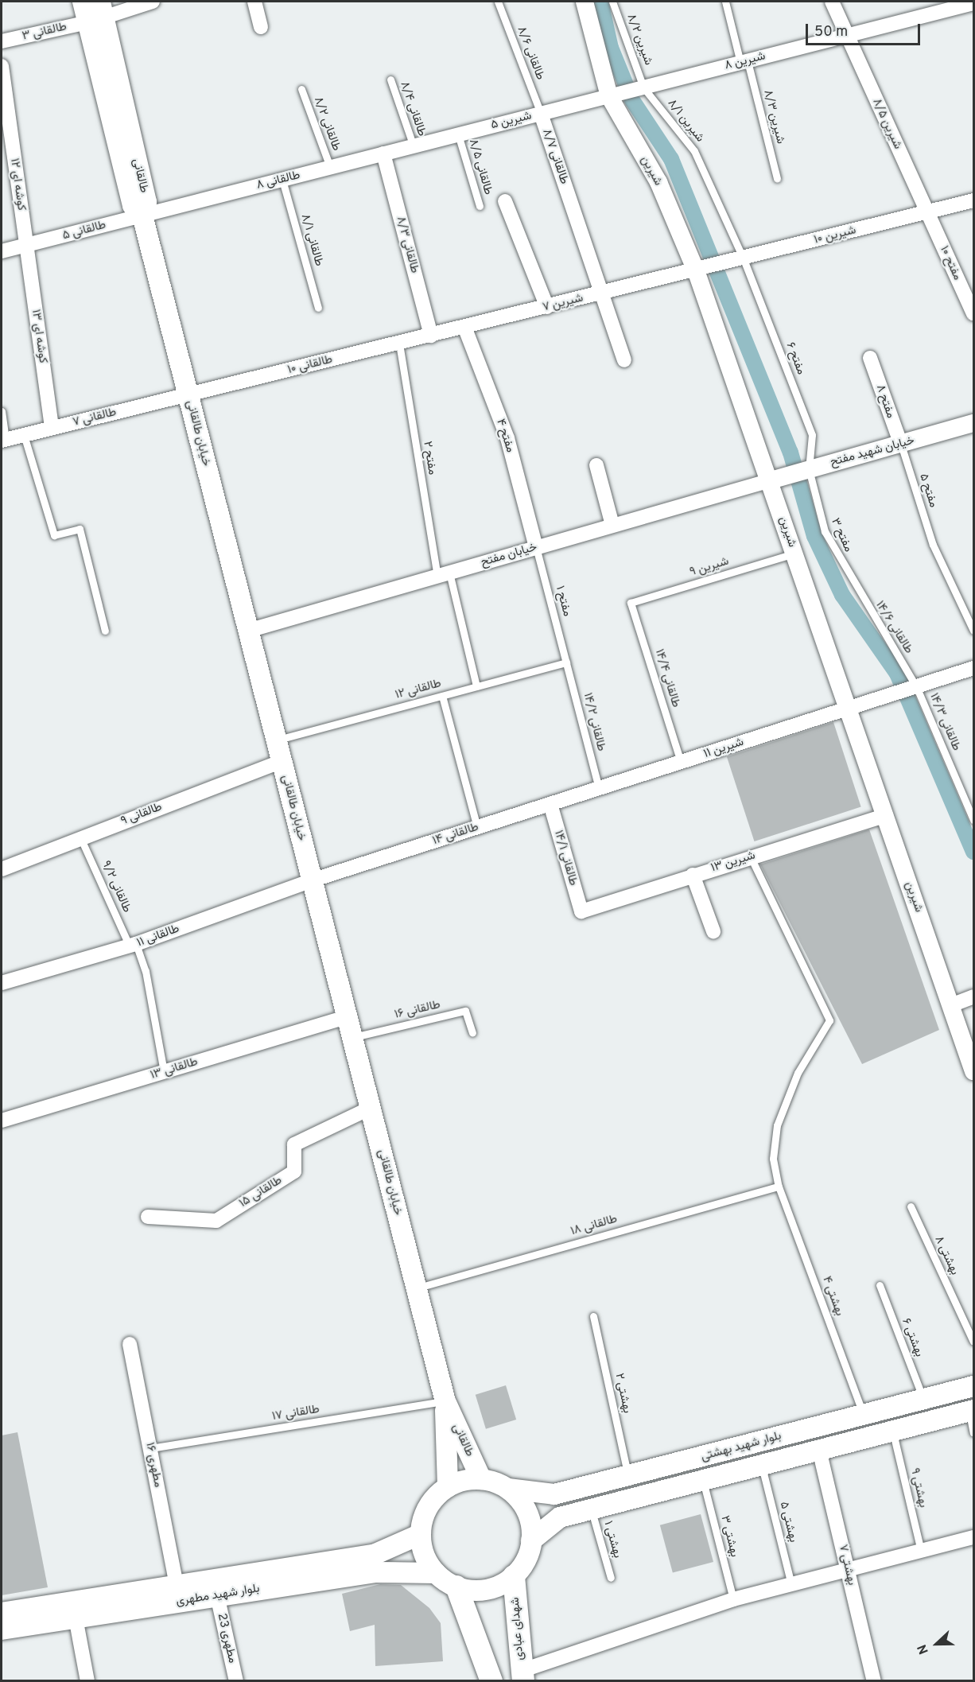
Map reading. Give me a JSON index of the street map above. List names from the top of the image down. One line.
{"streets":{"main road":["طالقانی","خیابان طالقانی","بلوار شهید بهشتی","بلوار شهید مطهری","شهدای عبادی"],"street":["طالقانی ۳","شیرین ۸","شیرین ۵","شیرین ۸/۵","طالقانی ۸/۷","شیرین","طالقانی ۸","کوشه ای ۱۲","طالقانی ۵","شیرین ۱۰","طالقانی ۸/۳","مفتح ۱۰","شیرین ۷","کوشه ای ۱۳","طالقانی ۱۰","مفتح ۸","طالقانی ۷","مفتح ۴","خیابان شهید مفتح","خیابان مفتح","شیرین ۱۱","طالقانی ۹","طالقانی ۱۴","طالقانی ۱۴/۱","شیرین ۱۳","طالقانی ۱۱","طالقانی ۱۳","طالقانی ۱۵","مطهری ۱۶","بهشتی ۷","مطهری 23"],"lane":["شیرین ۸/۲","طالقانی ۸/۶","طالقانی ۸/۴","شیرین ۸/۳","شیرین ۸/۱","طالقانی ۸/۲","طالقانی ۸/۵","طالقانی ۸/۱","مفتح ۶","مفتح ۲","مفتح ۵","مفتح ۳","شیرین ۹","مفتح ۱","طالقانی ۱۴/۶","طالقانی ۱۴/۴","طالقانی ۱۲","طالقانی ۱۴/۲","طالقانی ۱۴/۳","طالقانی ۹/۲","طالقانی ۱۶","طالقانی ۱۸","بهشتی ۸","بهشتی ۴","بهشتی ۶","بهشتی ۲","طالقانی ۱۷","بهشتی ۹","بهشتی ۵","بهشتی ۳","بهشتی ۱"]},"crossings":[["طالقانی ۳","طالقانی"],["شیرین ۸/۲","شیرین ۸"],["شیرین ۸/۲","شیرین ۸/۱"],["طالقانی ۸/۶","شیرین ۵"],["طالقانی ۸/۶","طالقانی ۸/۷"],["شیرین ۸","شیرین ۸/۳"],["شیرین ۸","شیرین ۵"],["شیرین ۸","شیرین ۸/۱"],["شیرین ۸","شیرین ۸/۵"],["شیرین ۸","شیرین"],["طالقانی ۸/۴","شیرین ۵"],["طالقانی ۸/۴","طالقانی ۸"],["شیرین ۵","طالقانی ۸/۷"],["شیرین ۵","طالقانی ۸/۵"],["شیرین ۵","شیرین"],["شیرین ۵","طالقانی ۸"],["شیرین ۸/۱","شیرین ۱۰"],["شیرین ۸/۱","مفتح ۶"],["طالقانی ۸/۲","طالقانی ۸"],["شیرین ۸/۵","شیرین ۱۰"],["شیرین ۸/۵","مفتح ۱۰"],["طالقانی ۸/۷","شیرین ۷"],["شیرین","شیرین ۱۰"],["شیرین","شیرین ۷"],["شیرین","خیابان شهید مفتح"],["شیرین","خیابان مفتح"],["شیرین","شیرین ۹"],["شیرین","شیرین ۱۱"],["شیرین","شیرین ۱۳"],["طالقانی","طالقانی ۸"],["طالقانی","طالقانی ۵"],["طالقانی","خیابان طالقانی"],["طالقانی","طالقانی ۱۷"],["طالقانی","بلوار شهید بهشتی"],["طالقانی","بلوار شهید مطهری"],["طالقانی","شهدای عبادی"],["طالقانی ۸","طالقانی ۵"],["طالقانی ۸","طالقانی ۸/۱"],["طالقانی ۸","طالقانی ۸/۳"],["طالقانی ۸","خیابان طالقانی"],["کوشه ای ۱۲","طالقانی ۵"],["کوشه ای ۱۲","کوشه ای ۱۳"],["طالقانی ۵","کوشه ای ۱۳"],["طالقانی ۵","خیابان طالقانی"],["شیرین ۱۰","مفتح ۱۰"],["شیرین ۱۰","شیرین ۷"],["شیرین ۱۰","مفتح ۶"],["طالقانی ۸/۳","شیرین ۷"],["طالقانی ۸/۳","طالقانی ۱۰"],["شیرین ۷","طالقانی ۱۰"],["شیرین ۷","مفتح ۴"],["کوشه ای ۱۳","طالقانی ۷"],["مفتح ۶","خیابان شهید مفتح"],["مفتح ۶","مفتح ۳"],["طالقانی ۱۰","طالقانی ۷"],["طالقانی ۱۰","خیابان طالقانی"],["طالقانی ۱۰","مفتح ۲"],["مفتح ۸","خیابان شهید مفتح"],["مفتح ۸","مفتح ۵"],["طالقانی ۷","خیابان طالقانی"],["خیابان طالقانی","خیابان مفتح"],["خیابان طالقانی","طالقانی ۱۲"],["خیابان طالقانی","طالقانی ۹"],["خیابان طالقانی","طالقانی ۱۴"],["خیابان طالقانی","طالقانی ۱۱"],["خیابان طالقانی","طالقانی ۱۶"],["خیابان طالقانی","طالقانی ۱۳"],["خیابان طالقانی","طالقانی ۱۵"],["خیابان طالقانی","طالقانی ۱۸"],["خیابان طالقانی","طالقانی ۱۷"],["مفتح ۴","خیابان مفتح"],["مفتح ۴","مفتح ۱"],["خیابان شهید مفتح","مفتح ۵"],["خیابان شهید مفتح","مفتح ۳"],["خیابان شهید مفتح","خیابان مفتح"],["مفتح ۲","خیابان مفتح"],["مفتح ۲","طالقانی ۱۲"],["مفتح ۳","طالقانی ۱۴/۶"],["خیابان مفتح","مفتح ۱"],["شیرین ۹","طالقانی ۱۴/۴"],["مفتح ۱","طالقانی ۱۲"],["مفتح ۱","طالقانی ۱۴/۲"],["طالقانی ۱۴/۶","طالقانی ۱۴/۳"],["طالقانی ۱۴/۶","شیرین ۱۱"],["طالقانی ۱۴/۴","شیرین ۱۱"],["طالقانی ۱۲","طالقانی ۱۴/۲"],["طالقانی ۱۴/۲","شیرین ۱۱"],["طالقانی ۱۴/۲","طالقانی ۱۴"],["طالقانی ۱۴/۳","شیرین ۱۱"],["شیرین ۱۱","طالقانی ۱۴"],["طالقانی ۹","طالقانی ۹/۲"],["طالقانی ۱۴","طالقانی ۱۴/۱"],["طالقانی ۱۴","طالقانی ۱۱"],["طالقانی ۱۴/۱","شیرین ۱۳"],["شیرین ۱۳","بهشتی ۴"],["طالقانی ۹/۲","طالقانی ۱۱"],["طالقانی ۹/۲","طالقانی ۱۳"],["طالقانی ۱۸","بهشتی ۴"],["بهشتی ۴","بلوار شهید بهشتی"],["بهشتی ۶","بلوار شهید بهشتی"],["بهشتی ۲","بلوار شهید بهشتی"],["طالقانی ۱۷","مطهری ۱۶"],["بلوار شهید بهشتی","بهشتی ۹"],["بلوار شهید بهشتی","بهشتی ۵"],["بلوار شهید بهشتی","بهشتی ۳"],["بلوار شهید بهشتی","بهشتی ۱"],["بلوار شهید بهشتی","بهشتی ۷"],["بلوار شهید بهشتی","بلوار شهید مطهری"],["بلوار شهید بهشتی","شهدای عبادی"],["مطهری ۱۶","بلوار شهید مطهری"],["بلوار شهید مطهری","شهدای عبادی"],["بلوار شهید مطهری","مطهری 23"]],"scale_bar":"50 m","north":"left"}
